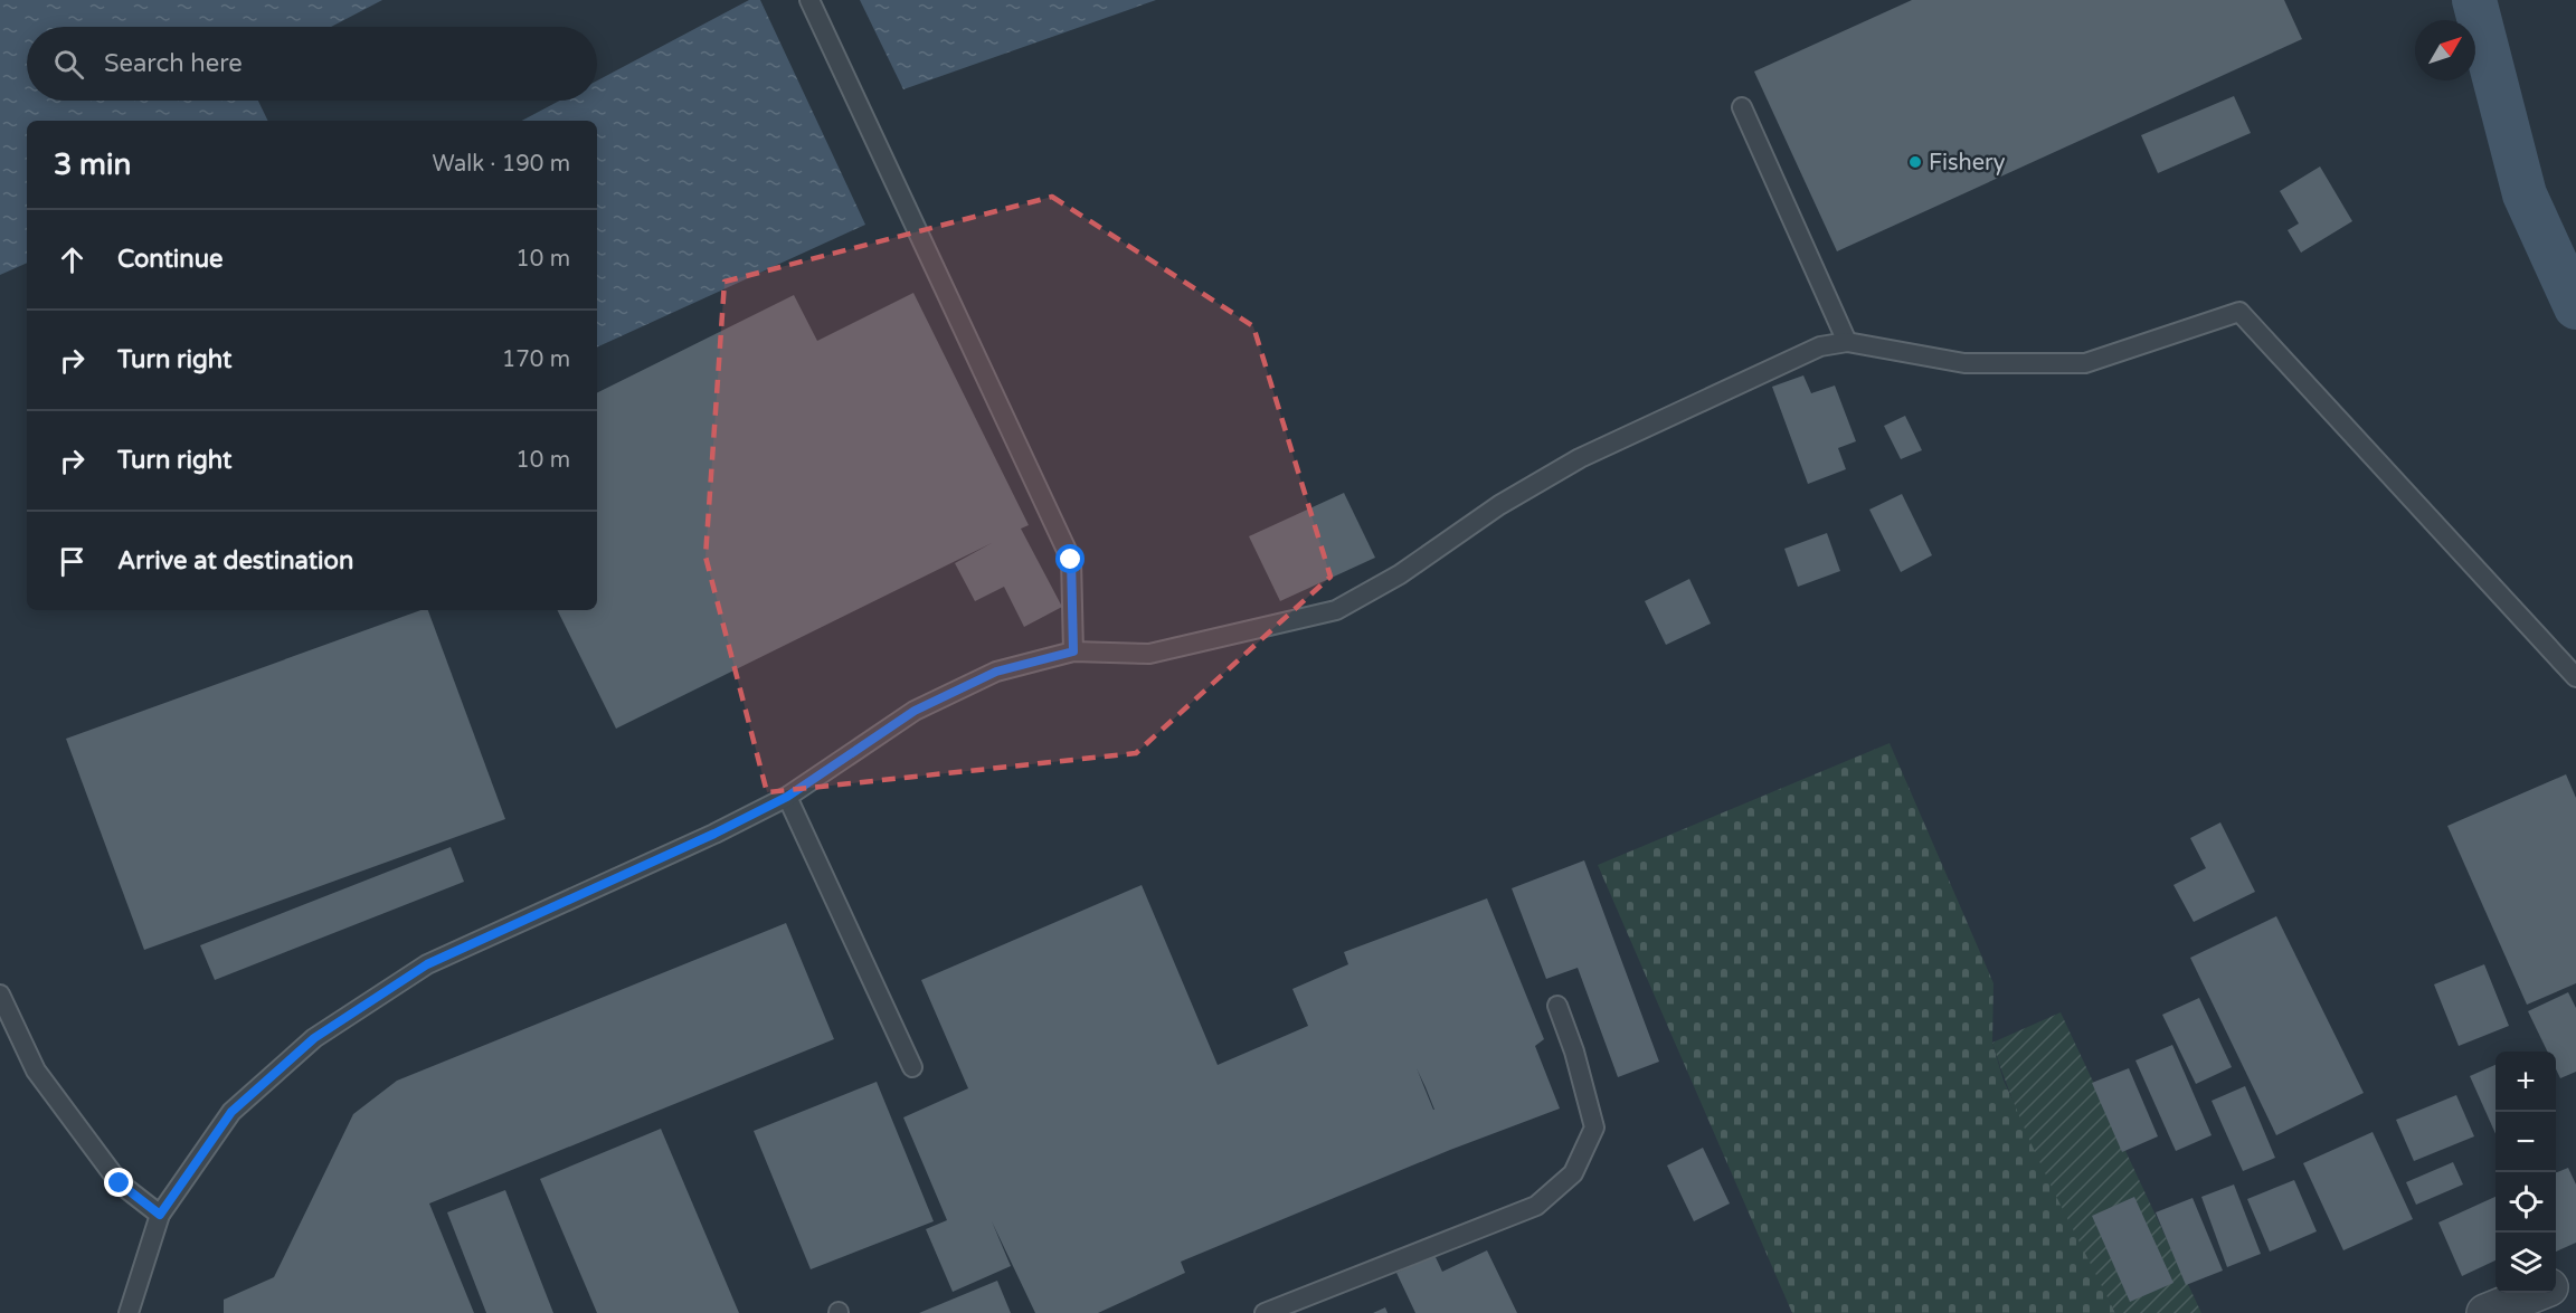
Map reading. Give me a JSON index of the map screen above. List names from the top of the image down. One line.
{"places":["Fishery"],"north":"top right","page":{"search":"Search here","heading":["3 min","Walk · 190 m"],"list":[["Continue","10 m"],["Turn right","170 m"],["Turn right","10 m"],"Arrive at destination"],"map_buttons":["+","−"]}}
